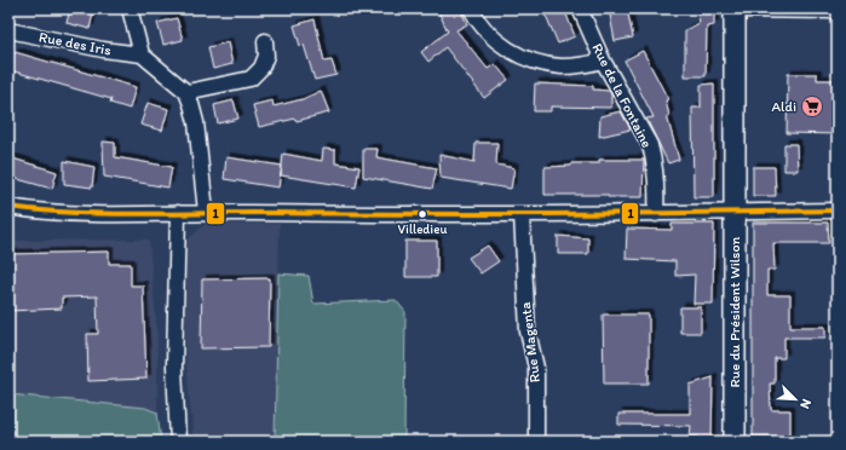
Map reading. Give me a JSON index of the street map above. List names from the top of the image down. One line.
{"streets":{"main road":["Rue du Président Wilson"],"street":["Rue des Iris","Rue de la Fontaine","Rue Magenta"]},"places":{"supermarket":["Aldi"],"other":["Villedieu"]},"lines":["transit line 1"],"north":"bottom right"}
